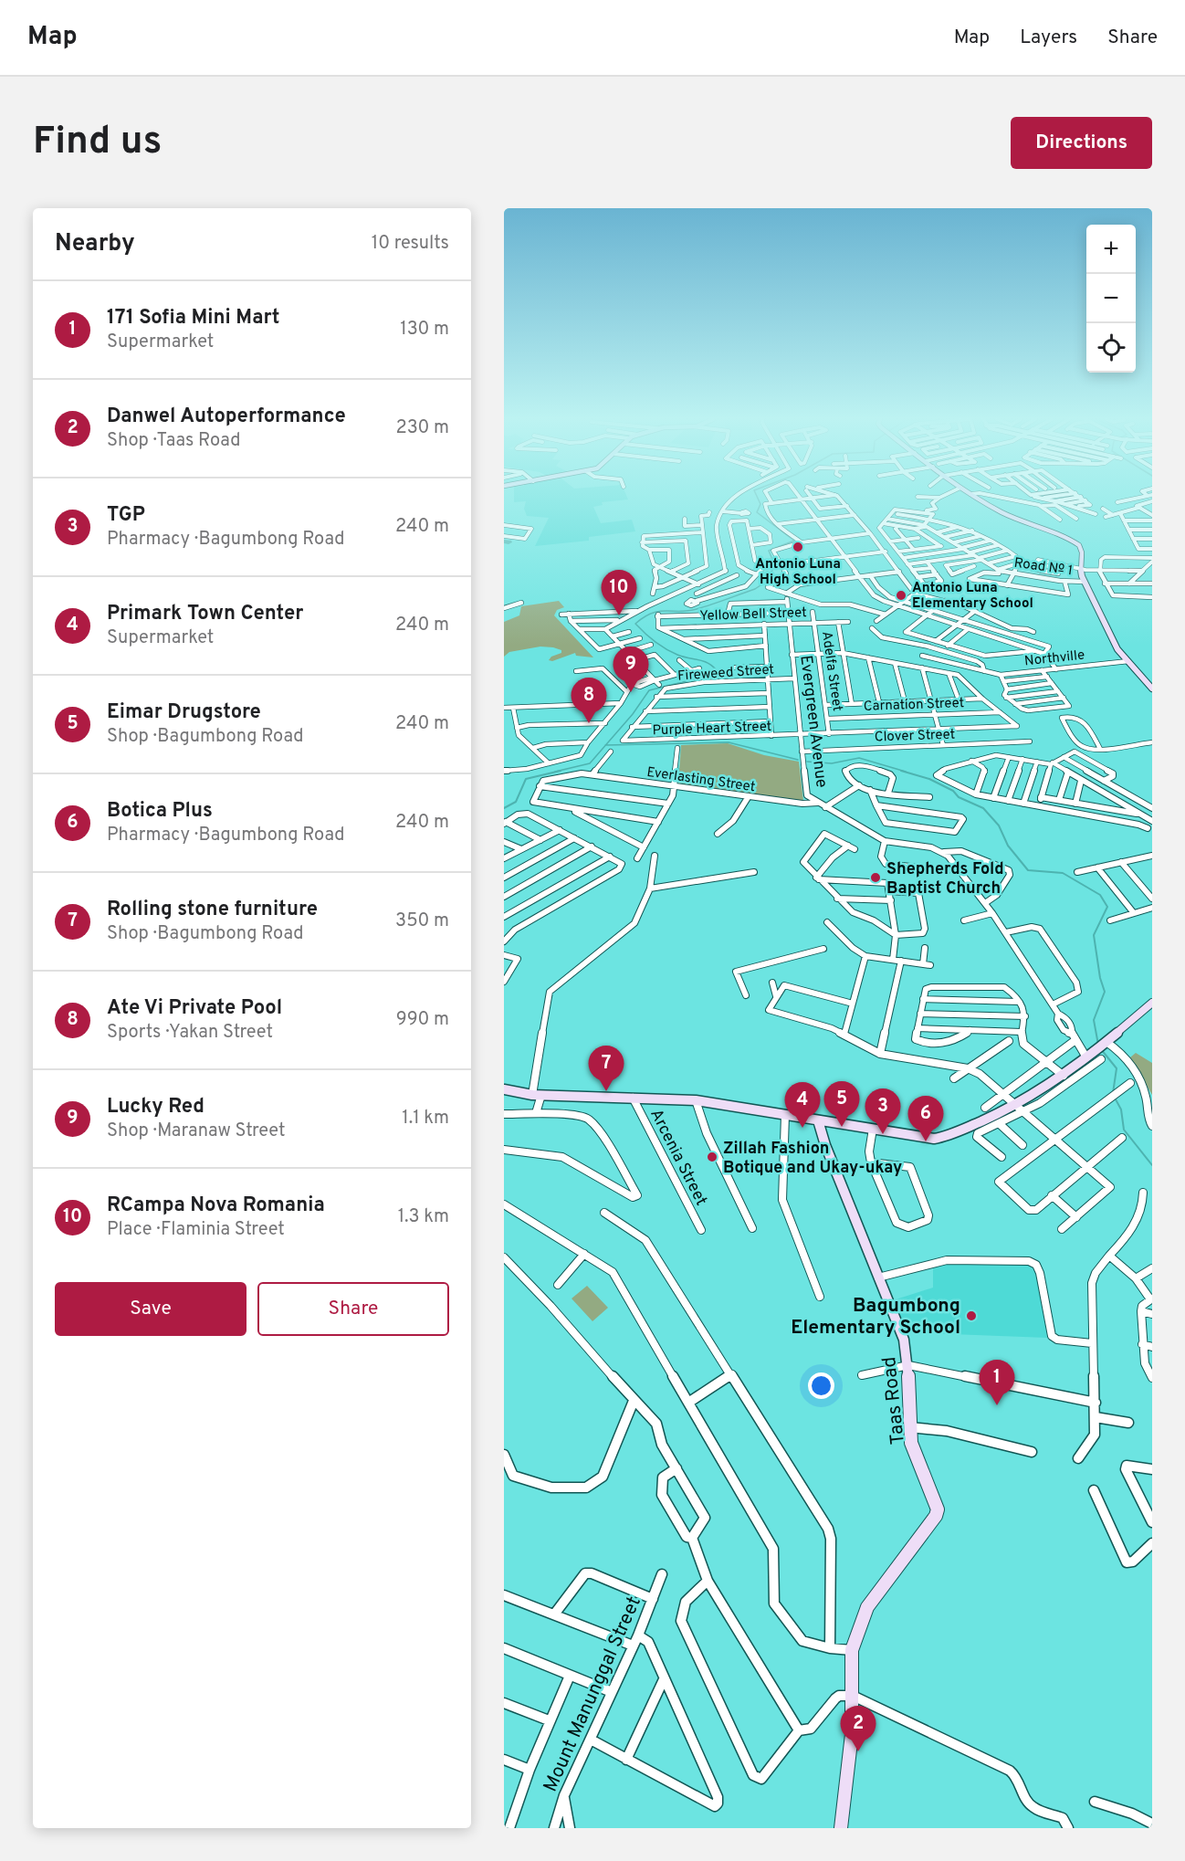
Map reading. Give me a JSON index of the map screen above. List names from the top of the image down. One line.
{"streets":{"main road":["Taas Road"],"street":["Road № 1","Yellow Bell Street","Northville","Adelfa Street","Fireweed Street","Carnation Street","Evergreen Avenue","Purple Heart Street","Clover Street","Everlasting Street","Arcenia Street","Mount Manunggal Street"]},"crossings":[["Yellow Bell Street","Adelfa Street"],["Yellow Bell Street","Evergreen Avenue"],["Adelfa Street","Carnation Street"],["Adelfa Street","Purple Heart Street"],["Fireweed Street","Evergreen Avenue"],["Fireweed Street","Purple Heart Street"],["Carnation Street","Purple Heart Street"],["Evergreen Avenue","Purple Heart Street"],["Evergreen Avenue","Clover Street"],["Evergreen Avenue","Everlasting Street"]],"places":["Antonio Luna High School","Antonio Luna Elementary School","Shepherds Fold Baptist Church","Zillah Fashion Botique and Ukay-ukay","Bagumbong Elementary School"],"page":{"header":"Map","nav":["Map","Layers","Share"],"buttons":["Directions",["Save","Share"]],"title":"Find us","heading":["Nearby","10 results"],"map_buttons":["+","−"],"list":[{"mark":"1","name":"171 Sofia Mini Mart","note":"Supermarket","value":"130 m"},{"mark":"2","name":"Danwel Autoperformance","note":"Shop · Taas Road","value":"230 m"},{"mark":"3","name":"TGP","note":"Pharmacy · Bagumbong Road","value":"240 m"},{"mark":"4","name":"Primark Town Center","note":"Supermarket","value":"240 m"},{"mark":"5","name":"Eimar Drugstore","note":"Shop · Bagumbong Road","value":"240 m"},{"mark":"6","name":"Botica Plus","note":"Pharmacy · Bagumbong Road","value":"240 m"},{"mark":"7","name":"Rolling stone furniture","note":"Shop · Bagumbong Road","value":"350 m"},{"mark":"8","name":"Ate Vi Private Pool","note":"Sports · Yakan Street","value":"990 m"},{"mark":"9","name":"Lucky Red","note":"Shop · Maranaw Street","value":"1.1 km"},{"mark":"10","name":"RCampa Nova Romania","note":"Place · Flaminia Street","value":"1.3 km"}],"pins":["10","9","8","7","5","4","3","6","1","2"]}}
